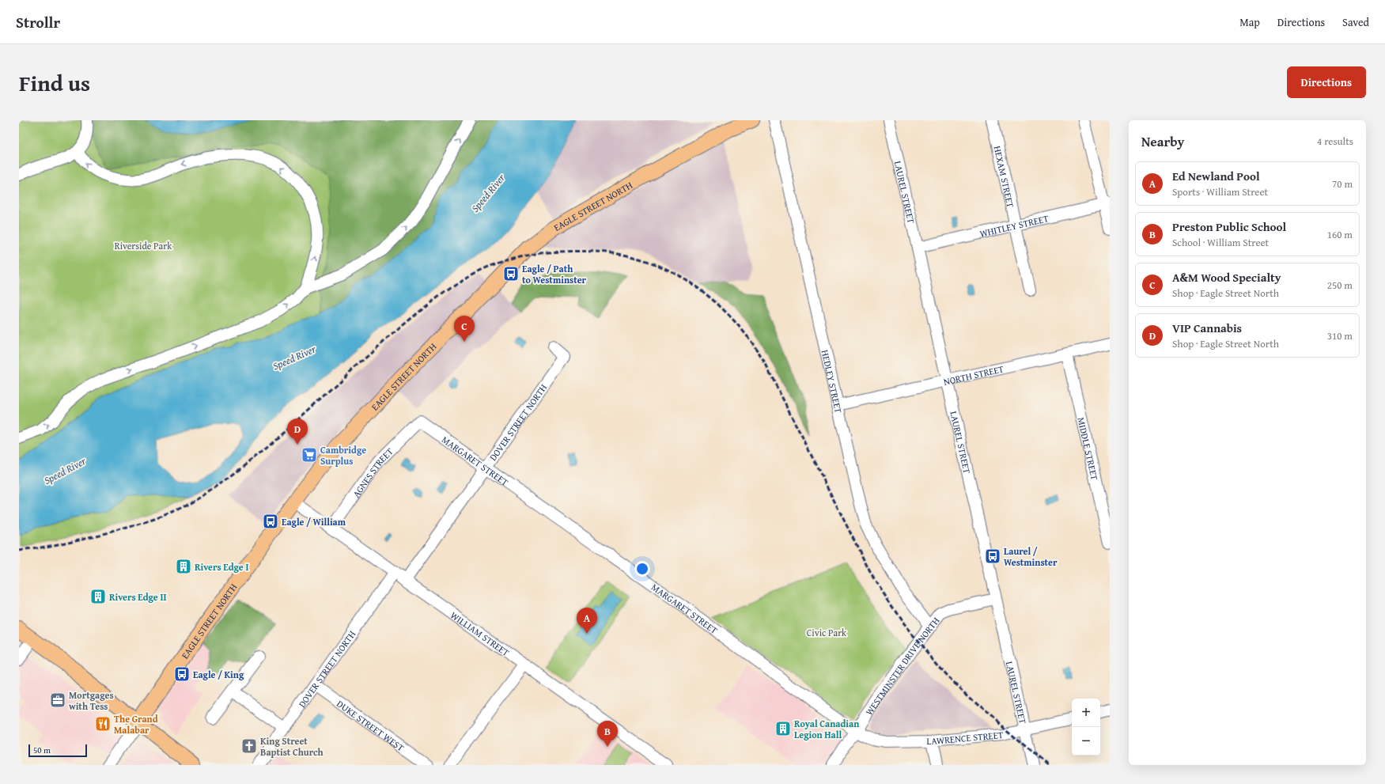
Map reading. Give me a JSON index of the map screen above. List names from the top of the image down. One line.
{"streets":{"main road":["EAGLE STREET NORTH"],"street":["HEXAM STREET","LAUREL STREET","WHITLEY STREET","NORTH STREET","HEDLEY STREET","DOVER STREET NORTH","MIDDLE STREET","MARGARET STREET","AGNES STREET","WILLIAM STREET","WESTMINSTER DRIVE NORTH","DUKE STREET WEST","LAWRENCE STREET"]},"crossings":[["HEXAM STREET","WHITLEY STREET"],["LAUREL STREET","WHITLEY STREET"],["LAUREL STREET","NORTH STREET"],["LAUREL STREET","WESTMINSTER DRIVE NORTH"],["LAUREL STREET","LAWRENCE STREET"],["EAGLE STREET NORTH","WILLIAM STREET"],["NORTH STREET","HEDLEY STREET"],["NORTH STREET","MIDDLE STREET"],["HEDLEY STREET","WESTMINSTER DRIVE NORTH"],["DOVER STREET NORTH","MARGARET STREET"],["DOVER STREET NORTH","WILLIAM STREET"],["DOVER STREET NORTH","DUKE STREET WEST"],["MARGARET STREET","AGNES STREET"],["MARGARET STREET","WESTMINSTER DRIVE NORTH"],["MARGARET STREET","LAWRENCE STREET"],["AGNES STREET","WILLIAM STREET"],["WESTMINSTER DRIVE NORTH","LAWRENCE STREET"]],"water":["Speed River"],"parks":["Riverside Park","Civic Park"],"places":{"bus stop":["Eagle / Path to Westminster","Eagle / William","Laurel / Westminster","Eagle / King"],"supermarket":["Cambridge Surplus"],"building":["Rivers Edge I","Rivers Edge II","Royal Canadian Legion Hall"],"office":["Mortgages with Tess"],"restaurant":["The Grand Malabar"],"church":["King Street Baptist Church"]},"scale_bar":"50 m","page":{"header":"Strollr","nav":["Map","Directions","Saved"],"title":"Find us","buttons":"Directions","heading":["Nearby","4 results"],"list":[{"mark":"A","name":"Ed Newland Pool","note":"Sports · William Street","value":"70 m"},{"mark":"B","name":"Preston Public School","note":"School · William Street","value":"160 m"},{"mark":"C","name":"A&M Wood Specialty","note":"Shop · Eagle Street North","value":"250 m"},{"mark":"D","name":"VIP Cannabis","note":"Shop · Eagle Street North","value":"310 m"}],"pins":["C","D","A","B"],"map_buttons":["+","−"],"scale":"50 m"}}
